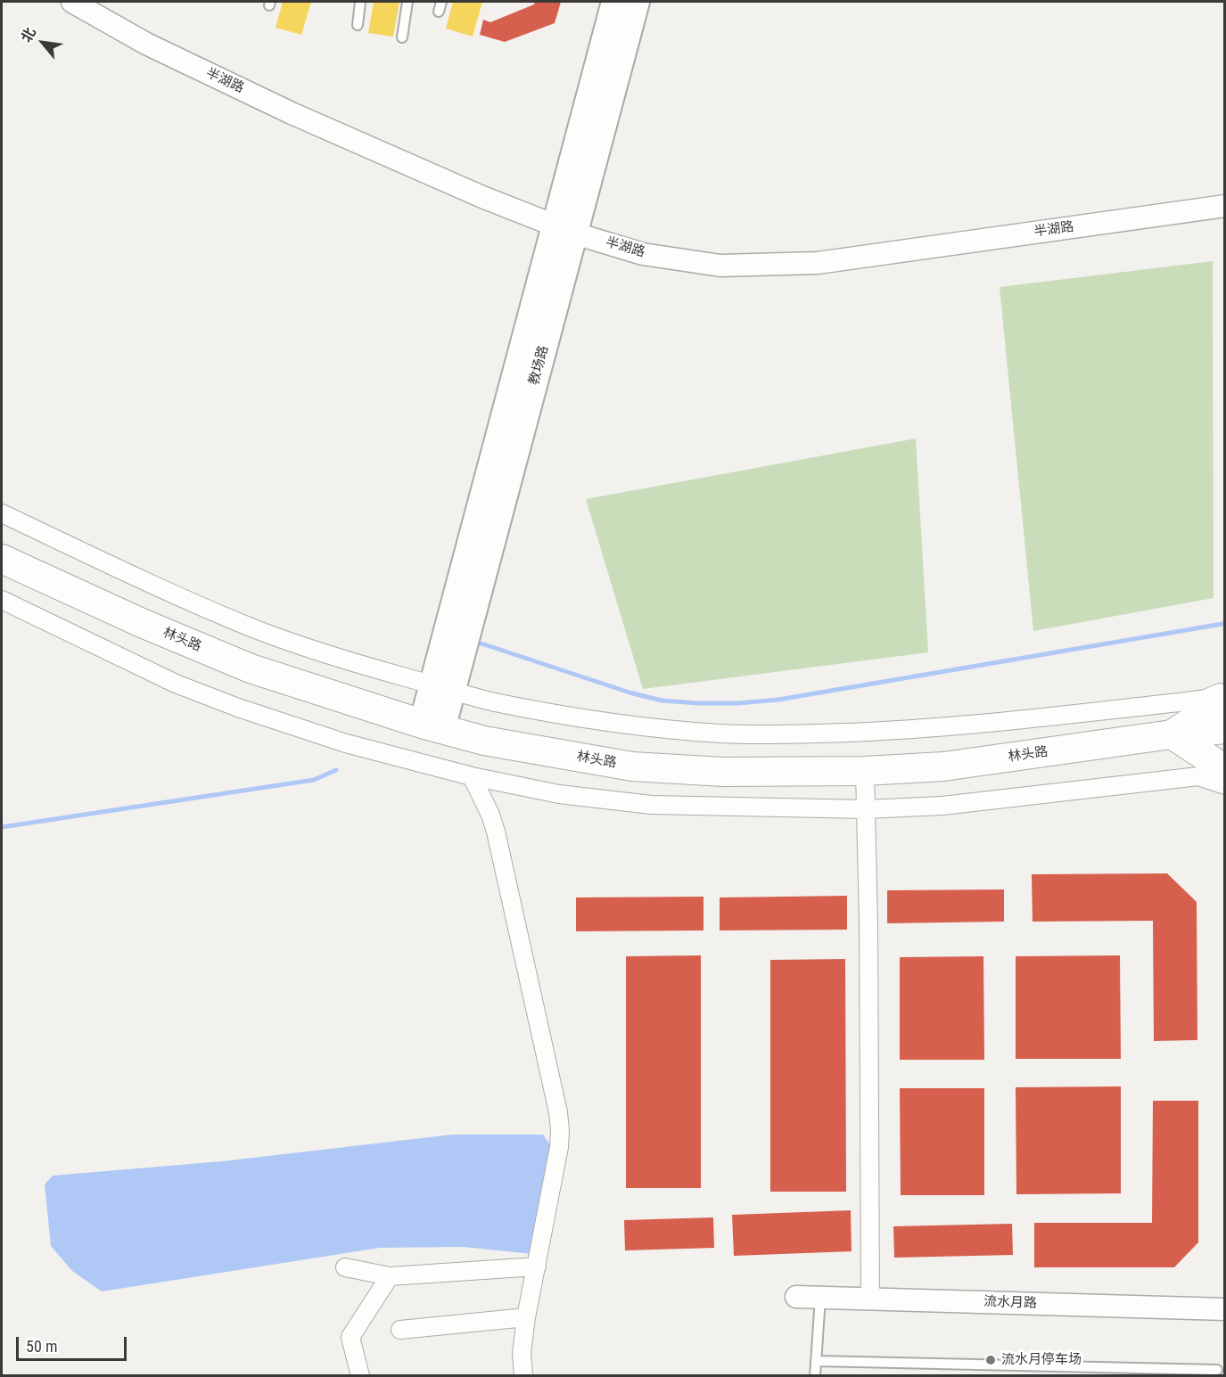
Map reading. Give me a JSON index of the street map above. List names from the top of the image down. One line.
{"streets":{"main road":["教场路","林头路"],"street":["半湖路","流水月路"]},"crossings":[["半湖路","教场路"],["教场路","林头路"]],"places":["流水月停车场"],"scale_bar":"50 m","north":"top left"}
